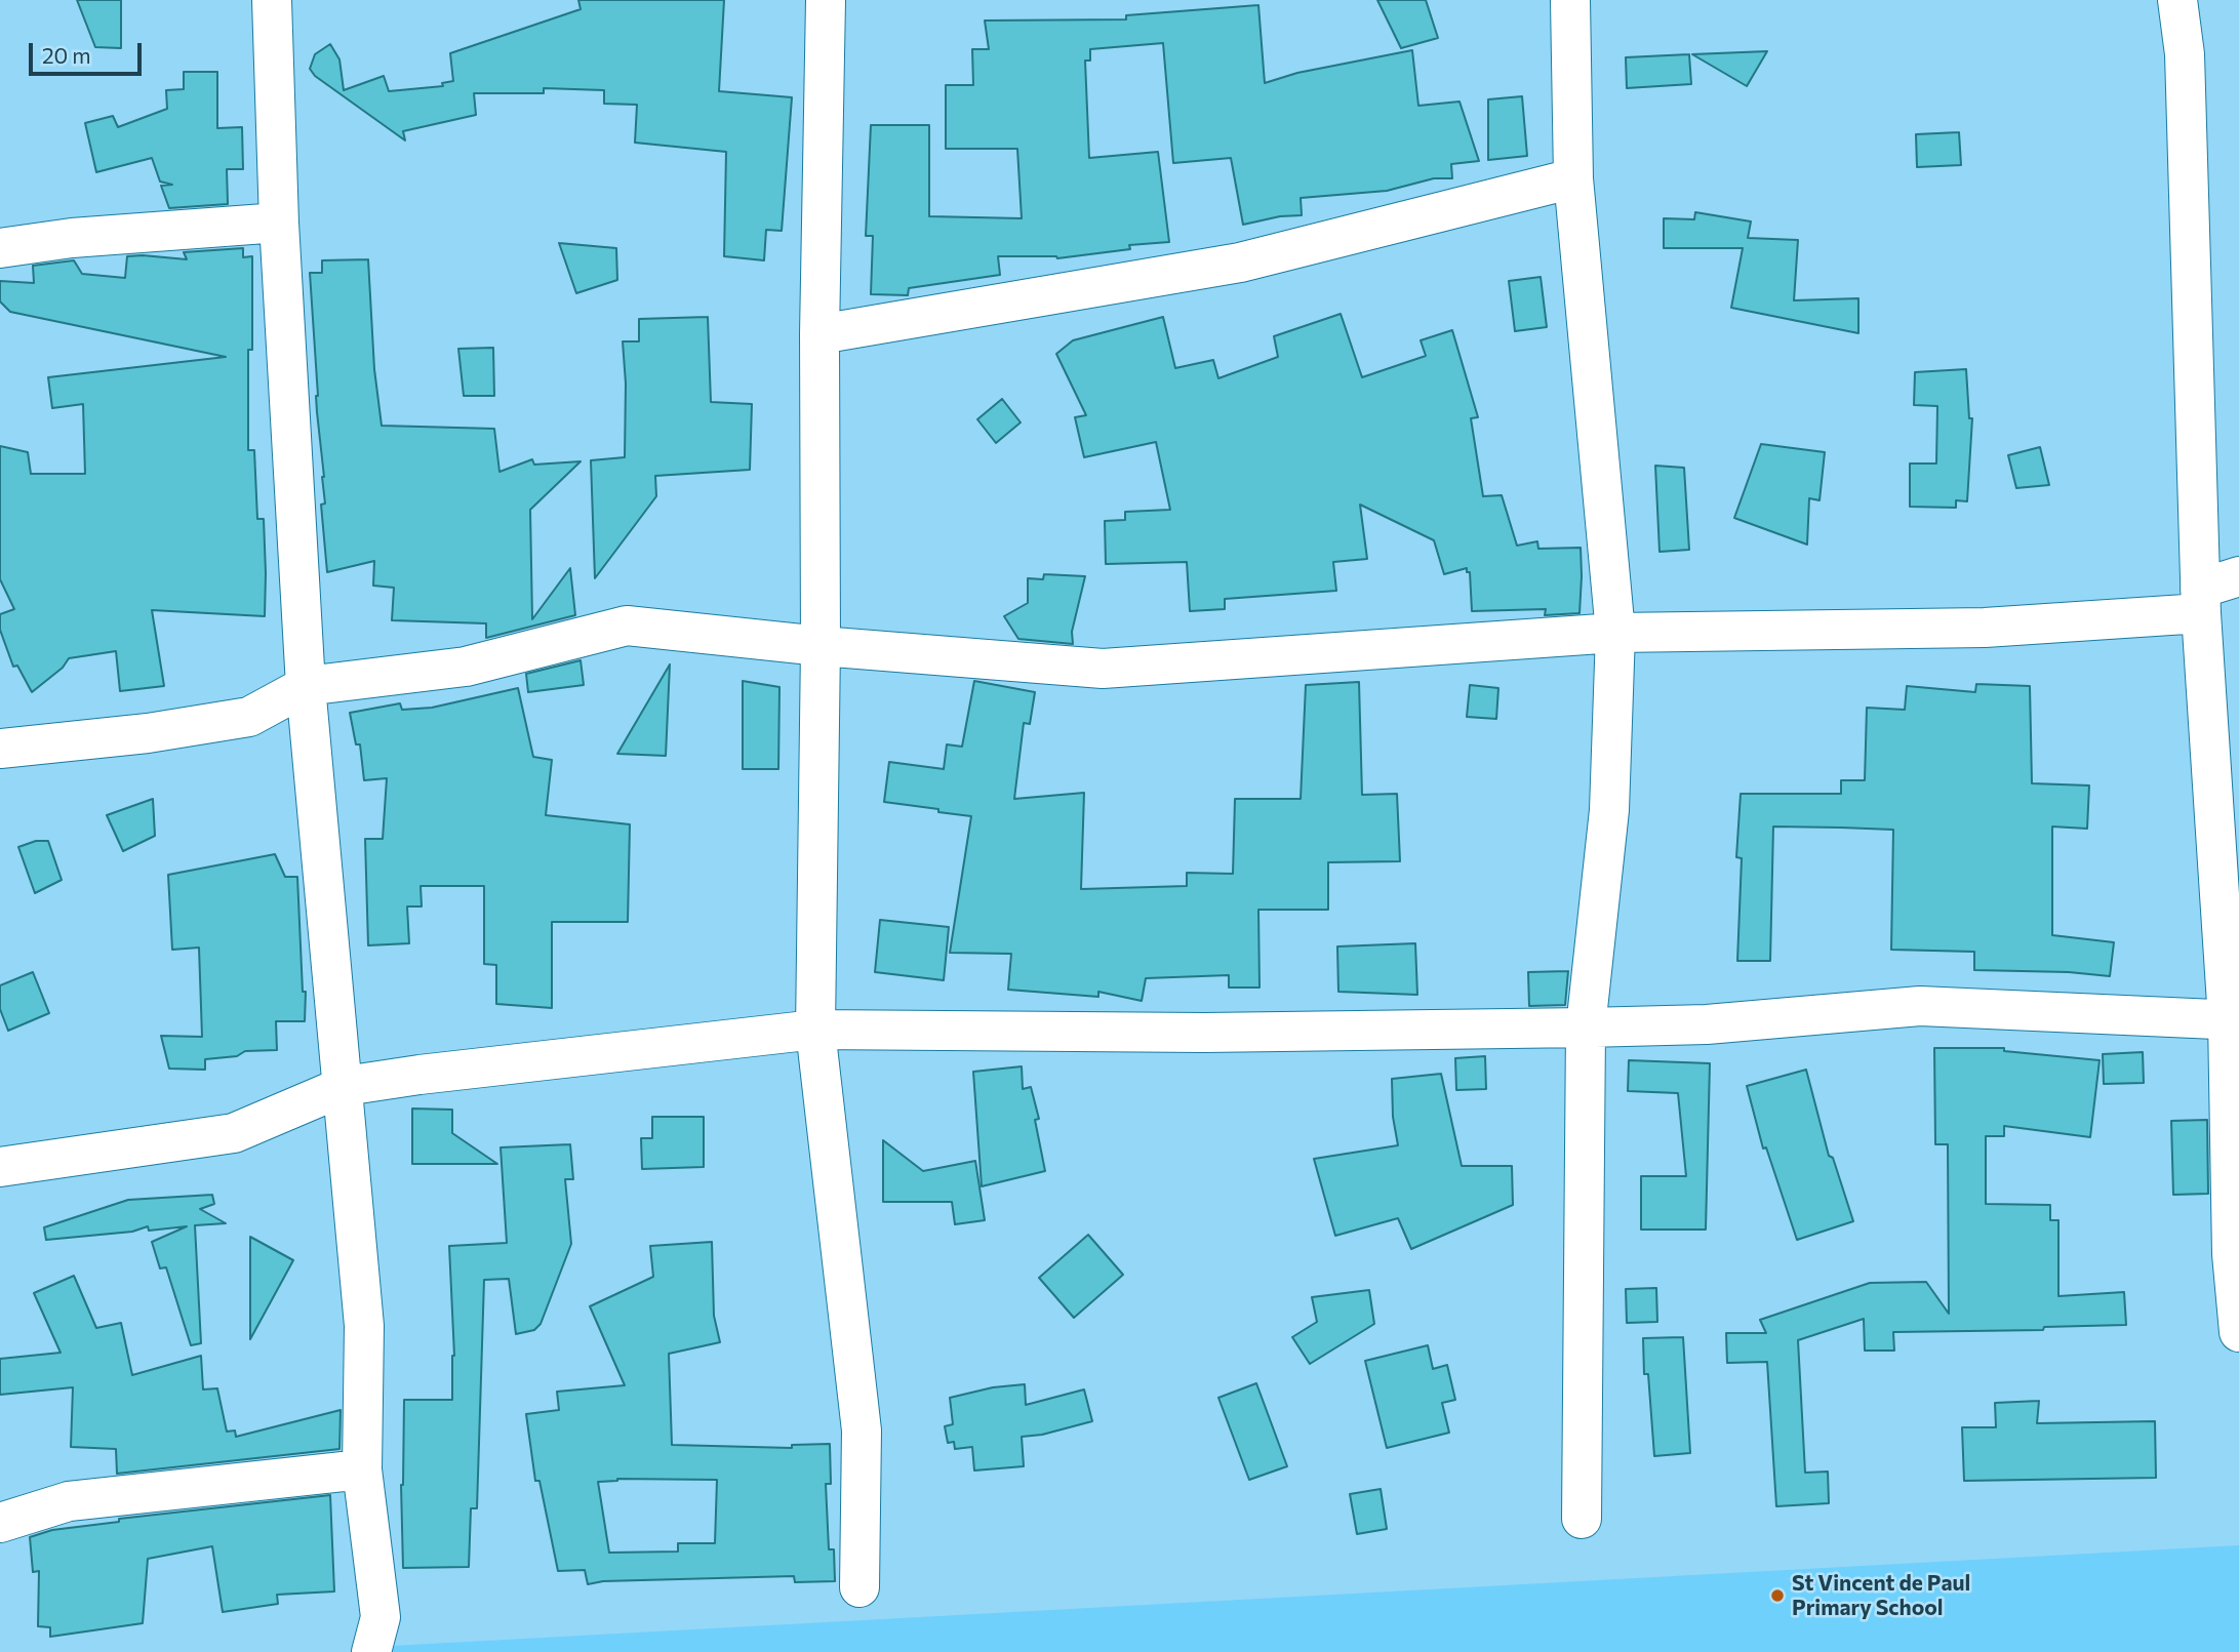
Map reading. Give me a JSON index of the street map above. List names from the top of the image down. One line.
{"places":["St Vincent de Paul Primary School"],"scale_bar":"20 m"}
